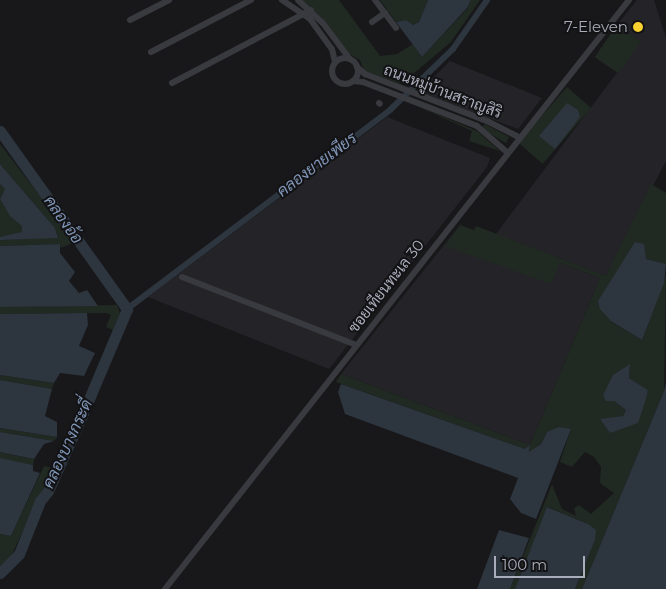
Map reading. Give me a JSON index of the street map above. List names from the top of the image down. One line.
{"streets":{"street":["ถนนหมู่บ้านสราญสิริ","ซอยเทียนทะเล 30"]},"crossings":[["ถนนหมู่บ้านสราญสิริ","ซอยเทียนทะเล 30"]],"water":["คลองยายเพียร","คลองอ้อ","คลองบางกระดี่"],"places":["7-Eleven"],"scale_bar":"100 m"}
